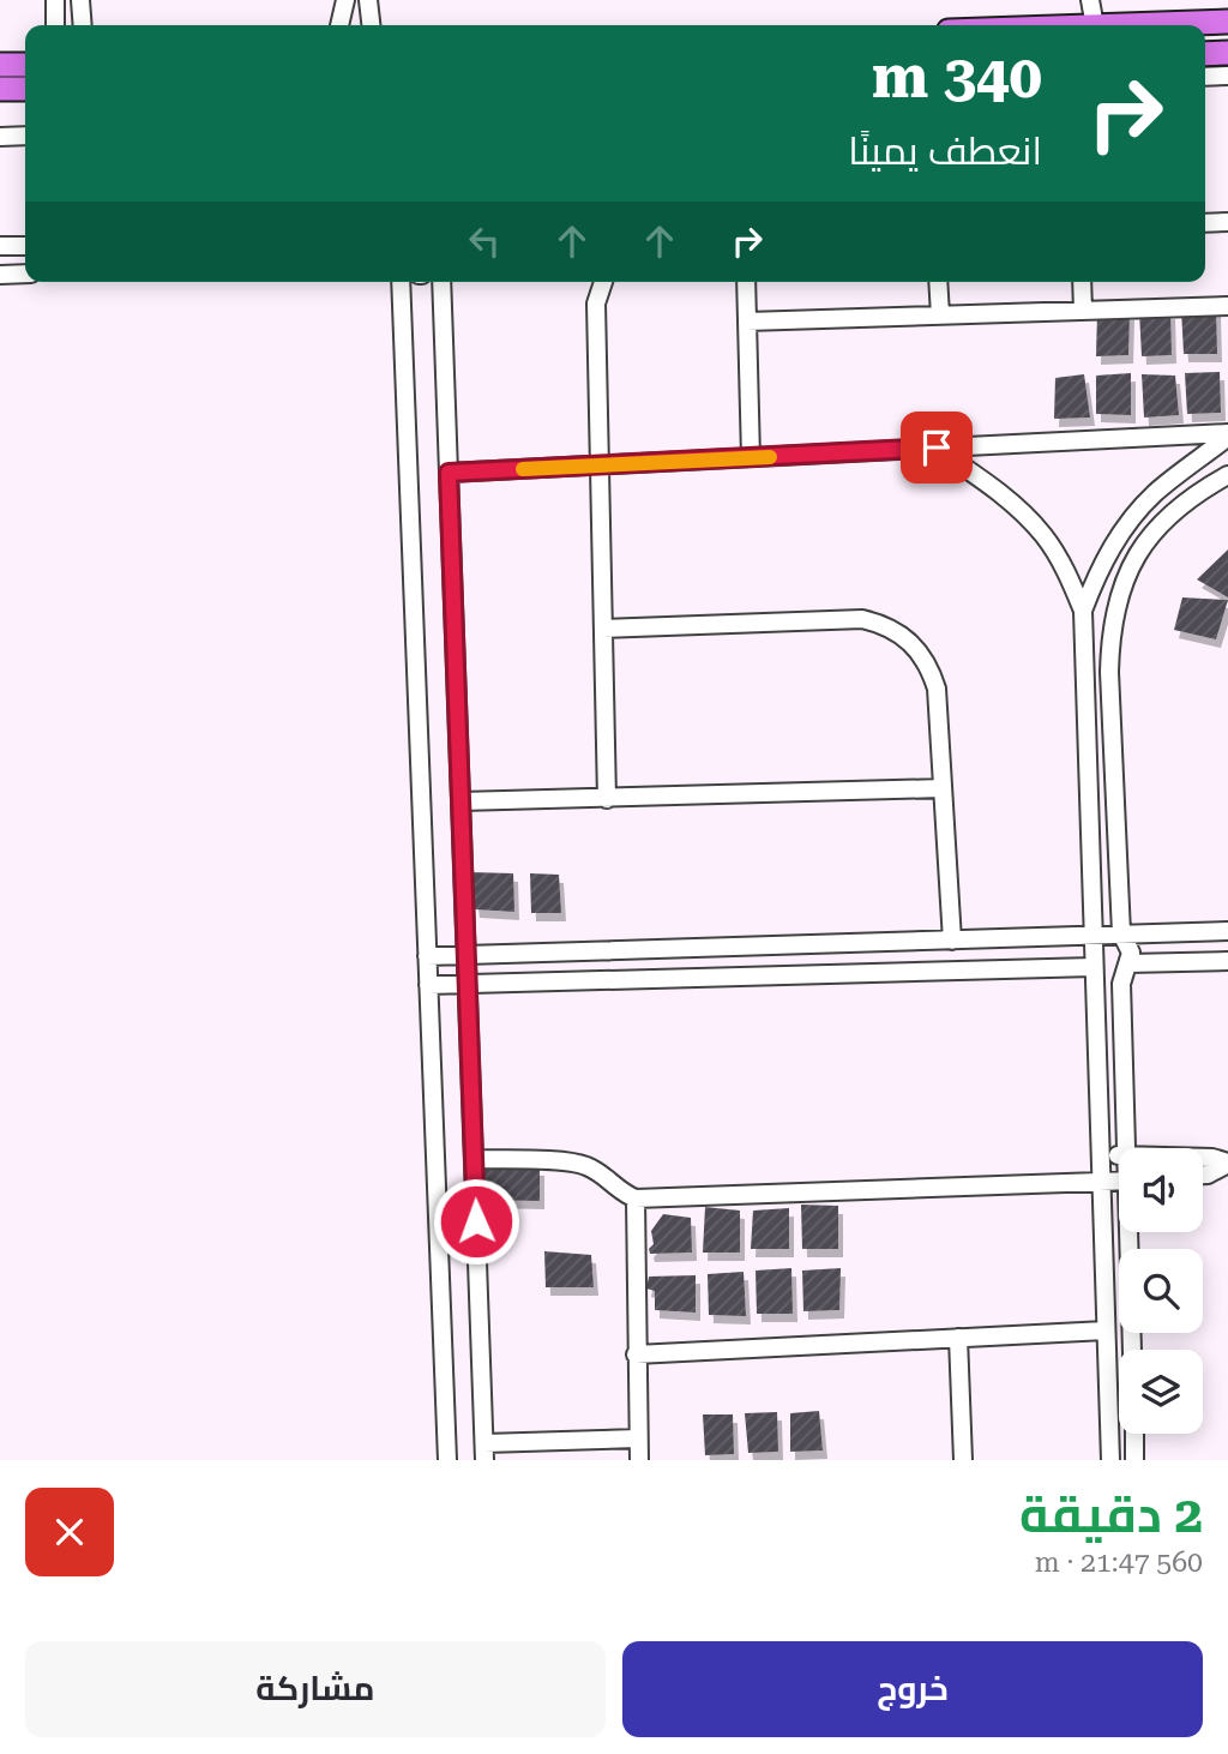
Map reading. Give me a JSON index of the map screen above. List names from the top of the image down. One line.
{"page":{"turn":["340 m","انعطف يمينًا"],"heading":["2 دقيقة","560 m · 21:47"],"buttons":["خروج","مشاركة"]}}
